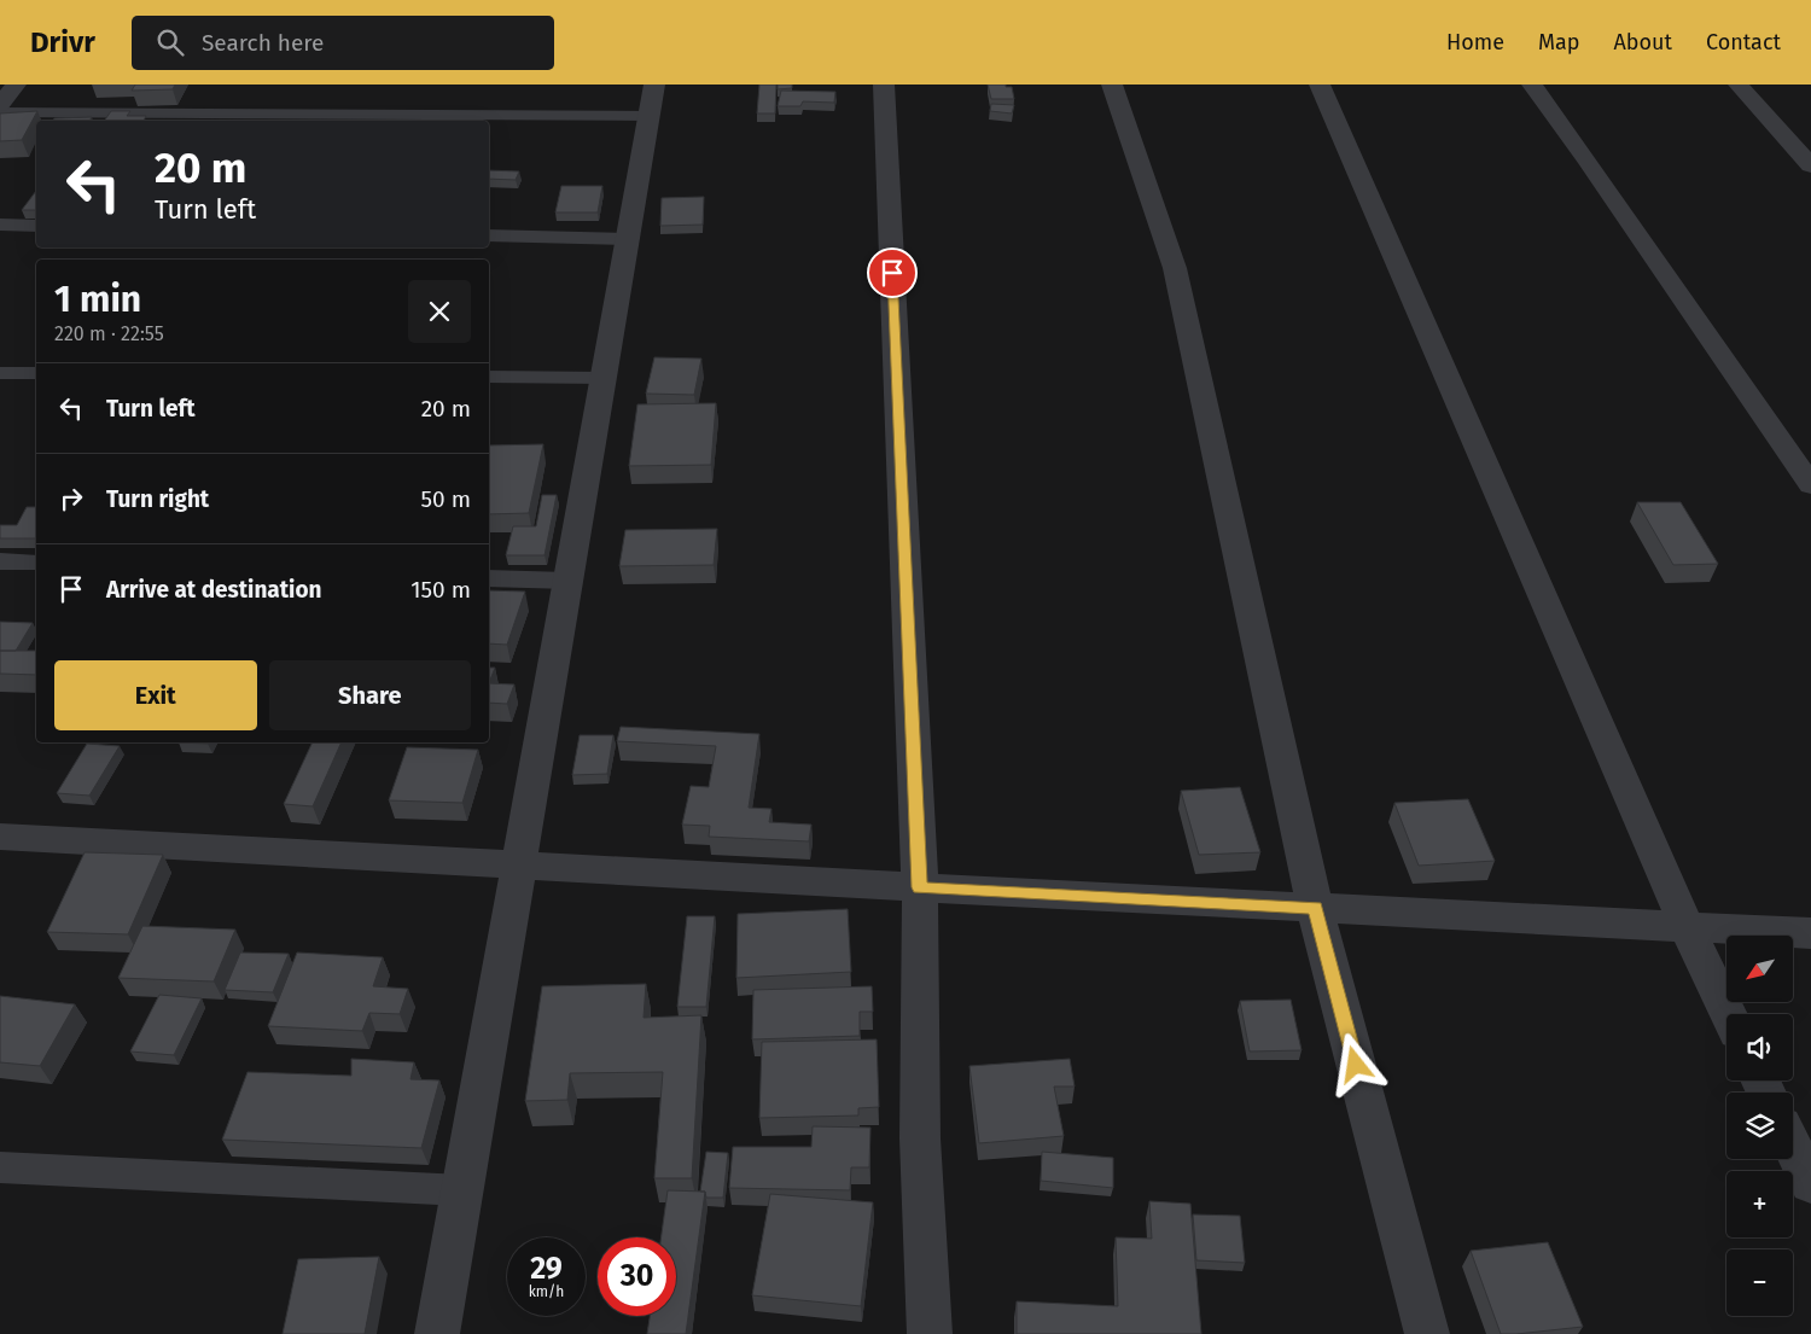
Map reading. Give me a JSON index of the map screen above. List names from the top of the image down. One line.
{"north":"bottom left","page":{"header":"Drivr","search":"Search here","nav":["Home","Map","About","Contact"],"turn":["20 m","Turn left"],"heading":["1 min","220 m · 22:55"],"list":[{"name":"Turn left","value":"20 m"},{"name":"Turn right","value":"50 m"},{"name":"Arrive at destination","value":"150 m"}],"buttons":["Exit","Share"],"map_buttons":["+","−"],"speed":"29 km/h","limit":"30"}}
